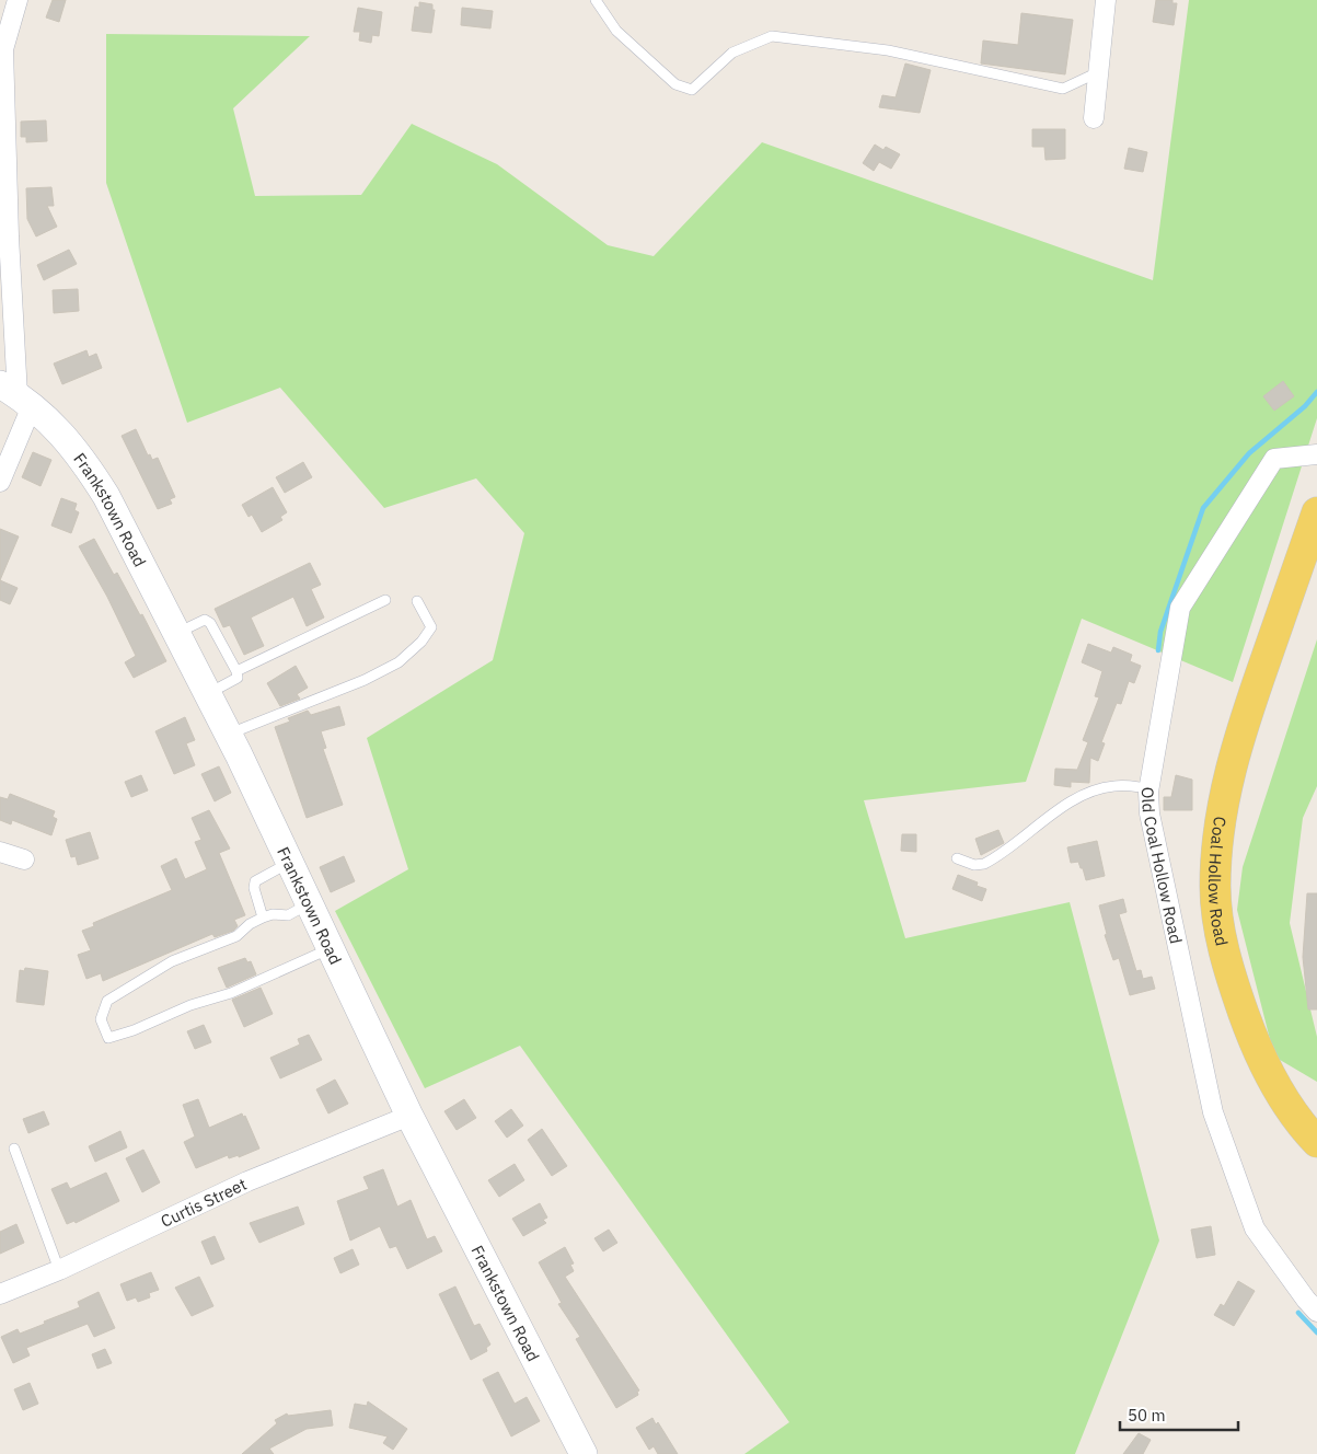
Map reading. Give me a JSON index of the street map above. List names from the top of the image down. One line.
{"streets":{"main road":["Frankstown Road","Coal Hollow Road"],"street":["Old Coal Hollow Road","Curtis Street"]},"crossings":[["Frankstown Road","Curtis Street"]],"scale_bar":"50 m"}
